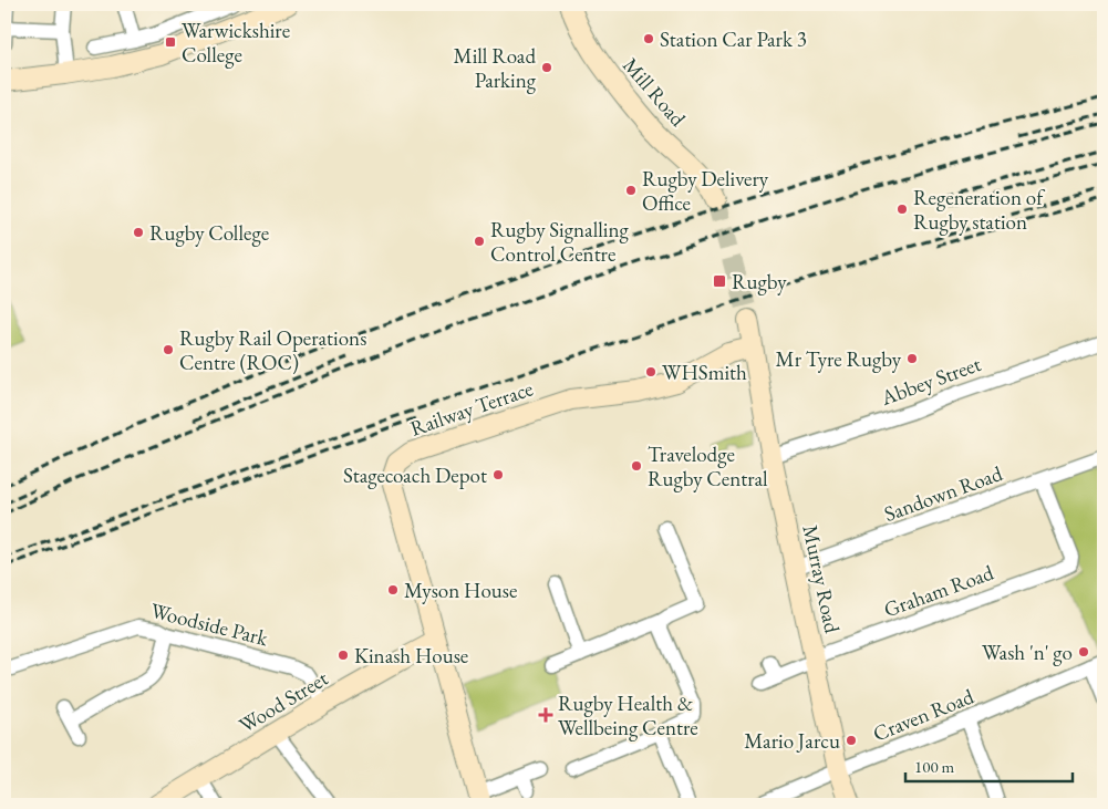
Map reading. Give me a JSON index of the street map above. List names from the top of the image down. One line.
{"streets":{"street":["Mill Road","Abbey Street","Railway Terrace","Sandown Road","Murray Road","Graham Road","Woodside Park","Wood Street","Craven Road"]},"crossings":[["Abbey Street","Murray Road"],["Railway Terrace","Murray Road"],["Railway Terrace","Wood Street"],["Sandown Road","Murray Road"],["Sandown Road","Graham Road"],["Murray Road","Graham Road"],["Murray Road","Craven Road"],["Woodside Park","Wood Street"]],"places":{"other":["Station Car Park 3","Mill Road Parking","Rugby Delivery Office","Regeneration of Rugby station","Rugby College","Rugby Signalling Control Centre","Rugby Rail Operations Centre (ROC)","Mr Tyre Rugby","WHSmith","Travelodge Rugby Central","Stagecoach Depot","Myson House","Wash 'n' go","Kinash House","Mario Jarcu"],"transit":["Warwickshire College","Rugby"],"health":["Rugby Health & Wellbeing Centre"]},"scale_bar":"100 m"}
